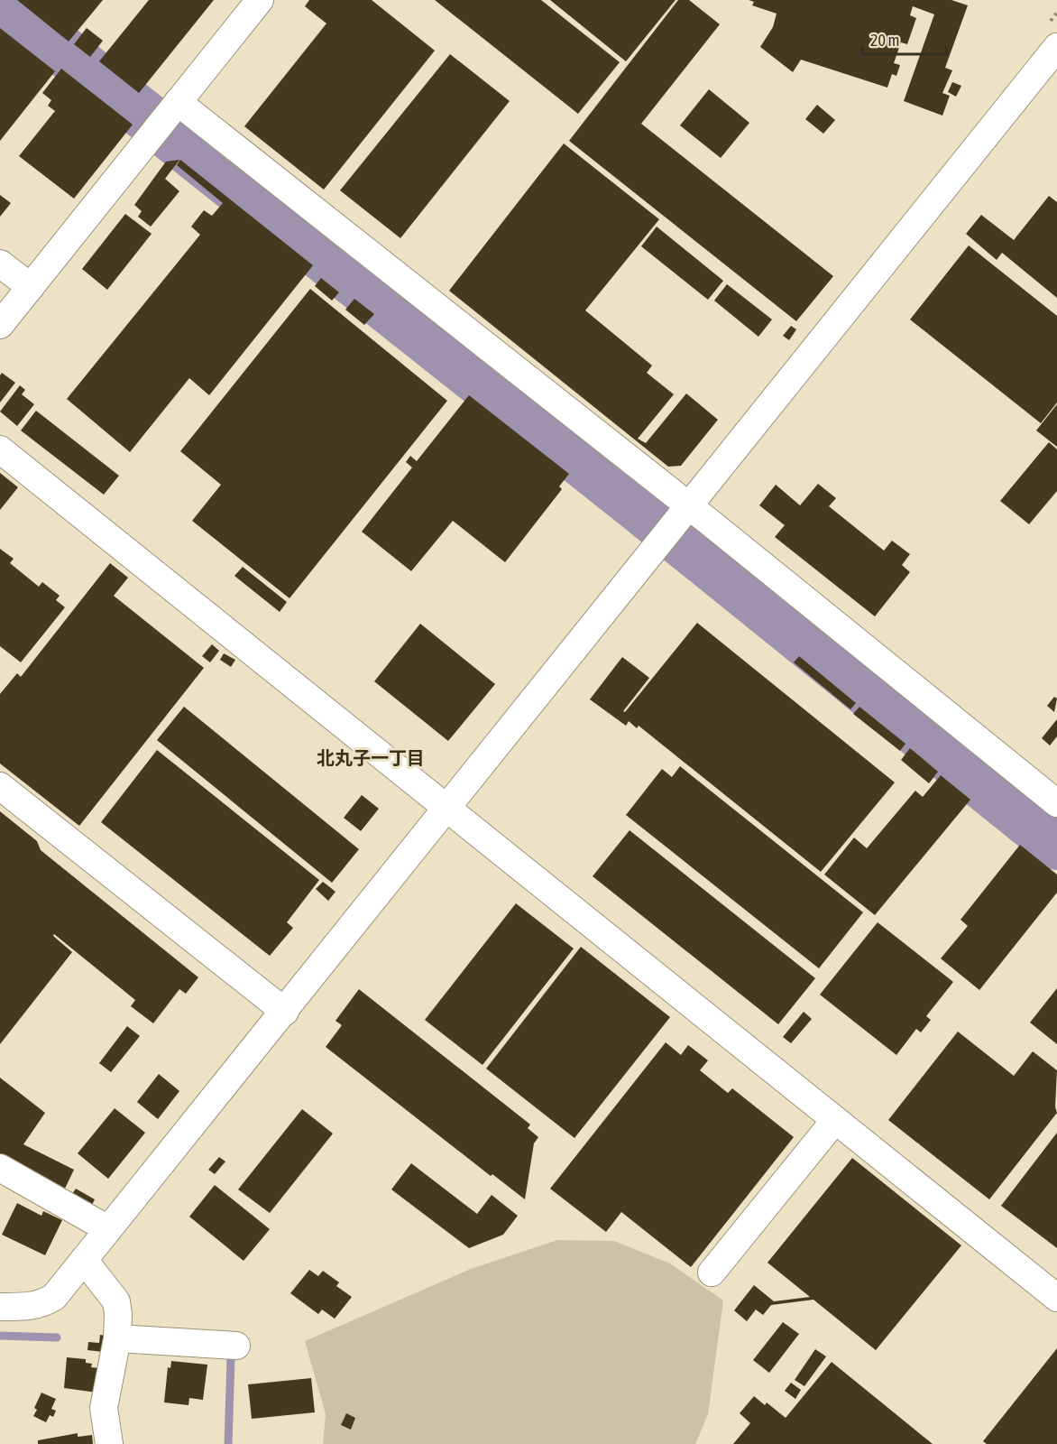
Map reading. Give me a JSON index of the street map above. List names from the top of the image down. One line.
{"districts":["北丸子一丁目"],"scale_bar":"20 m"}
